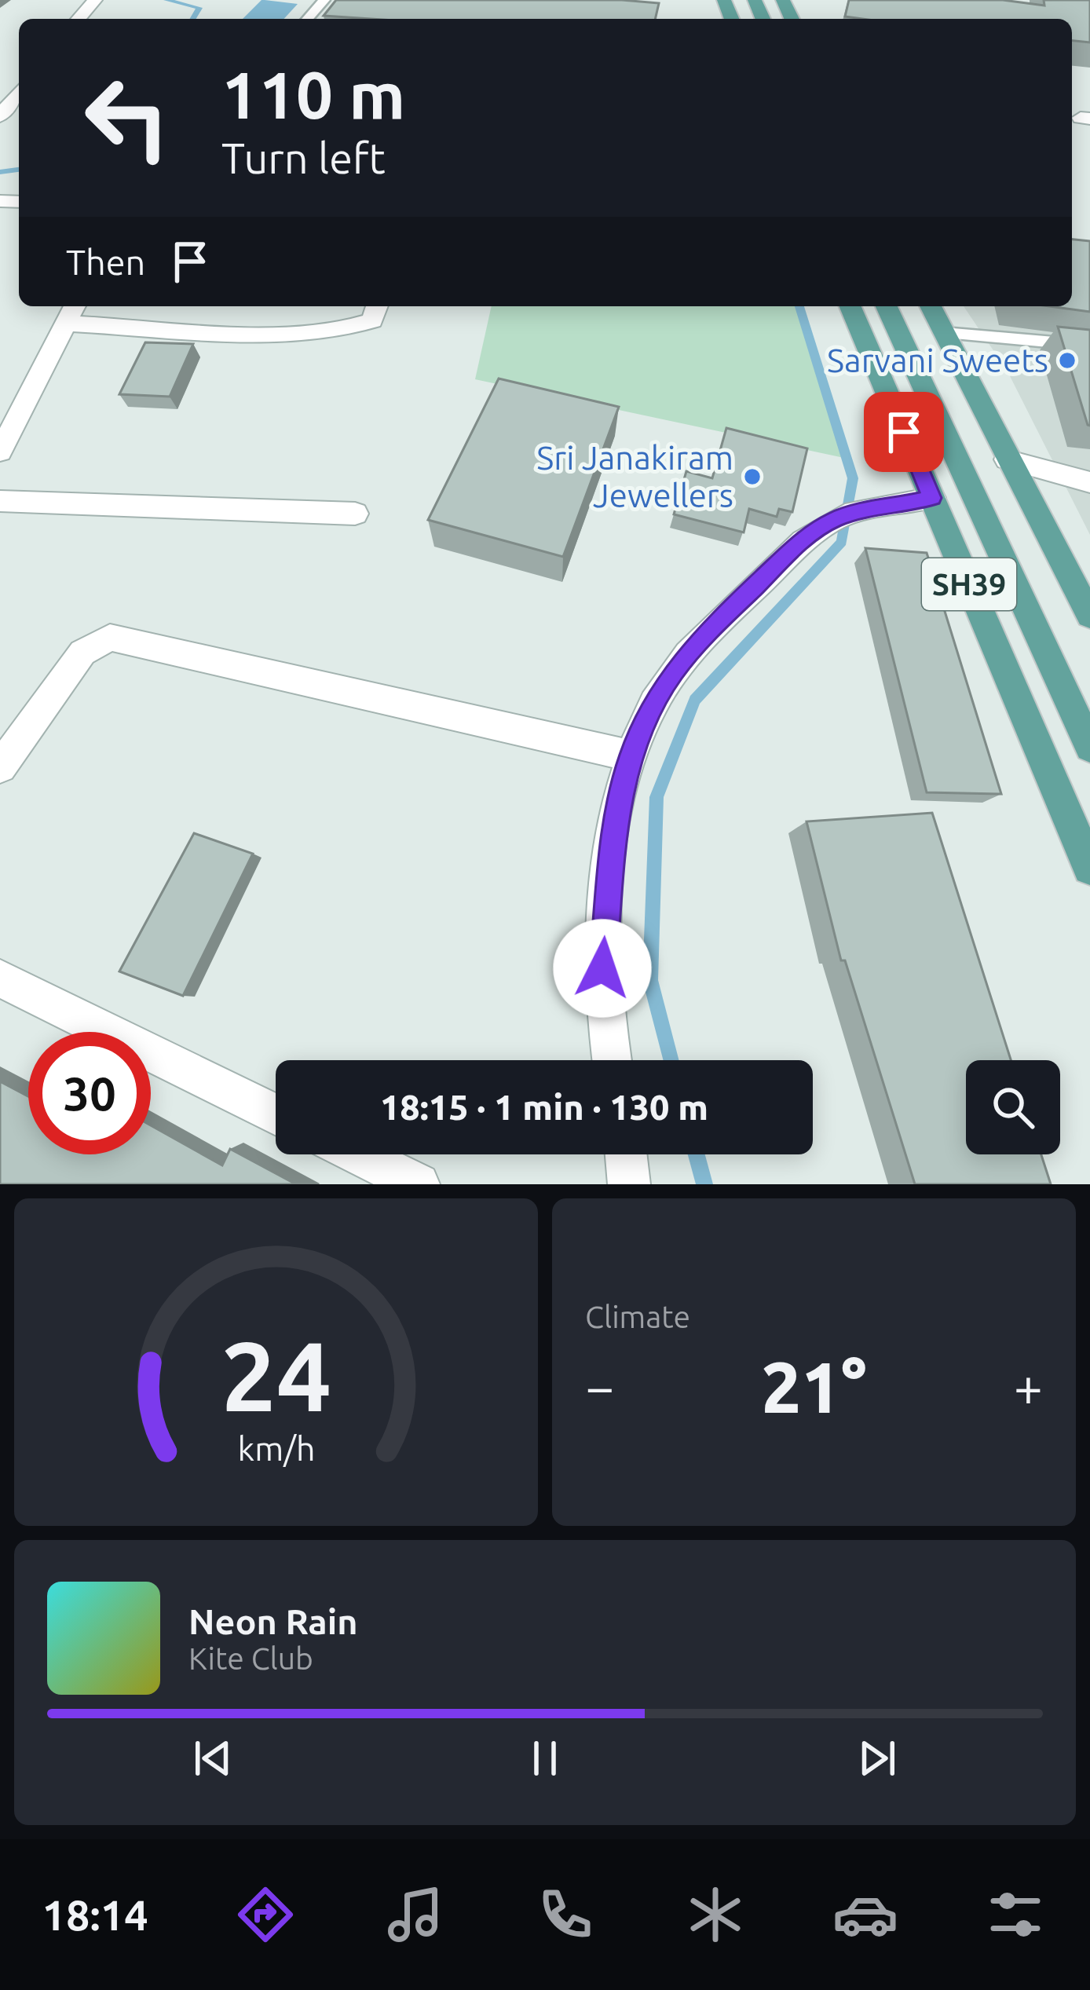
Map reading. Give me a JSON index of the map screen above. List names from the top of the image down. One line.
{"streets":{"main road":["SH39"]},"places":["Sarvani Sweets","Sri Janakiram Jewellers"],"page":{"turn":["110 m","Turn left"],"then":"Then","limit":"30","trip":"18:15 · 1 min · 130 m","tile":"Climate","heat":["−","21°","+"],"song":["Neon Rain","Kite Club"],"tabs":"18:14","gauge":["24","km/h"]}}
